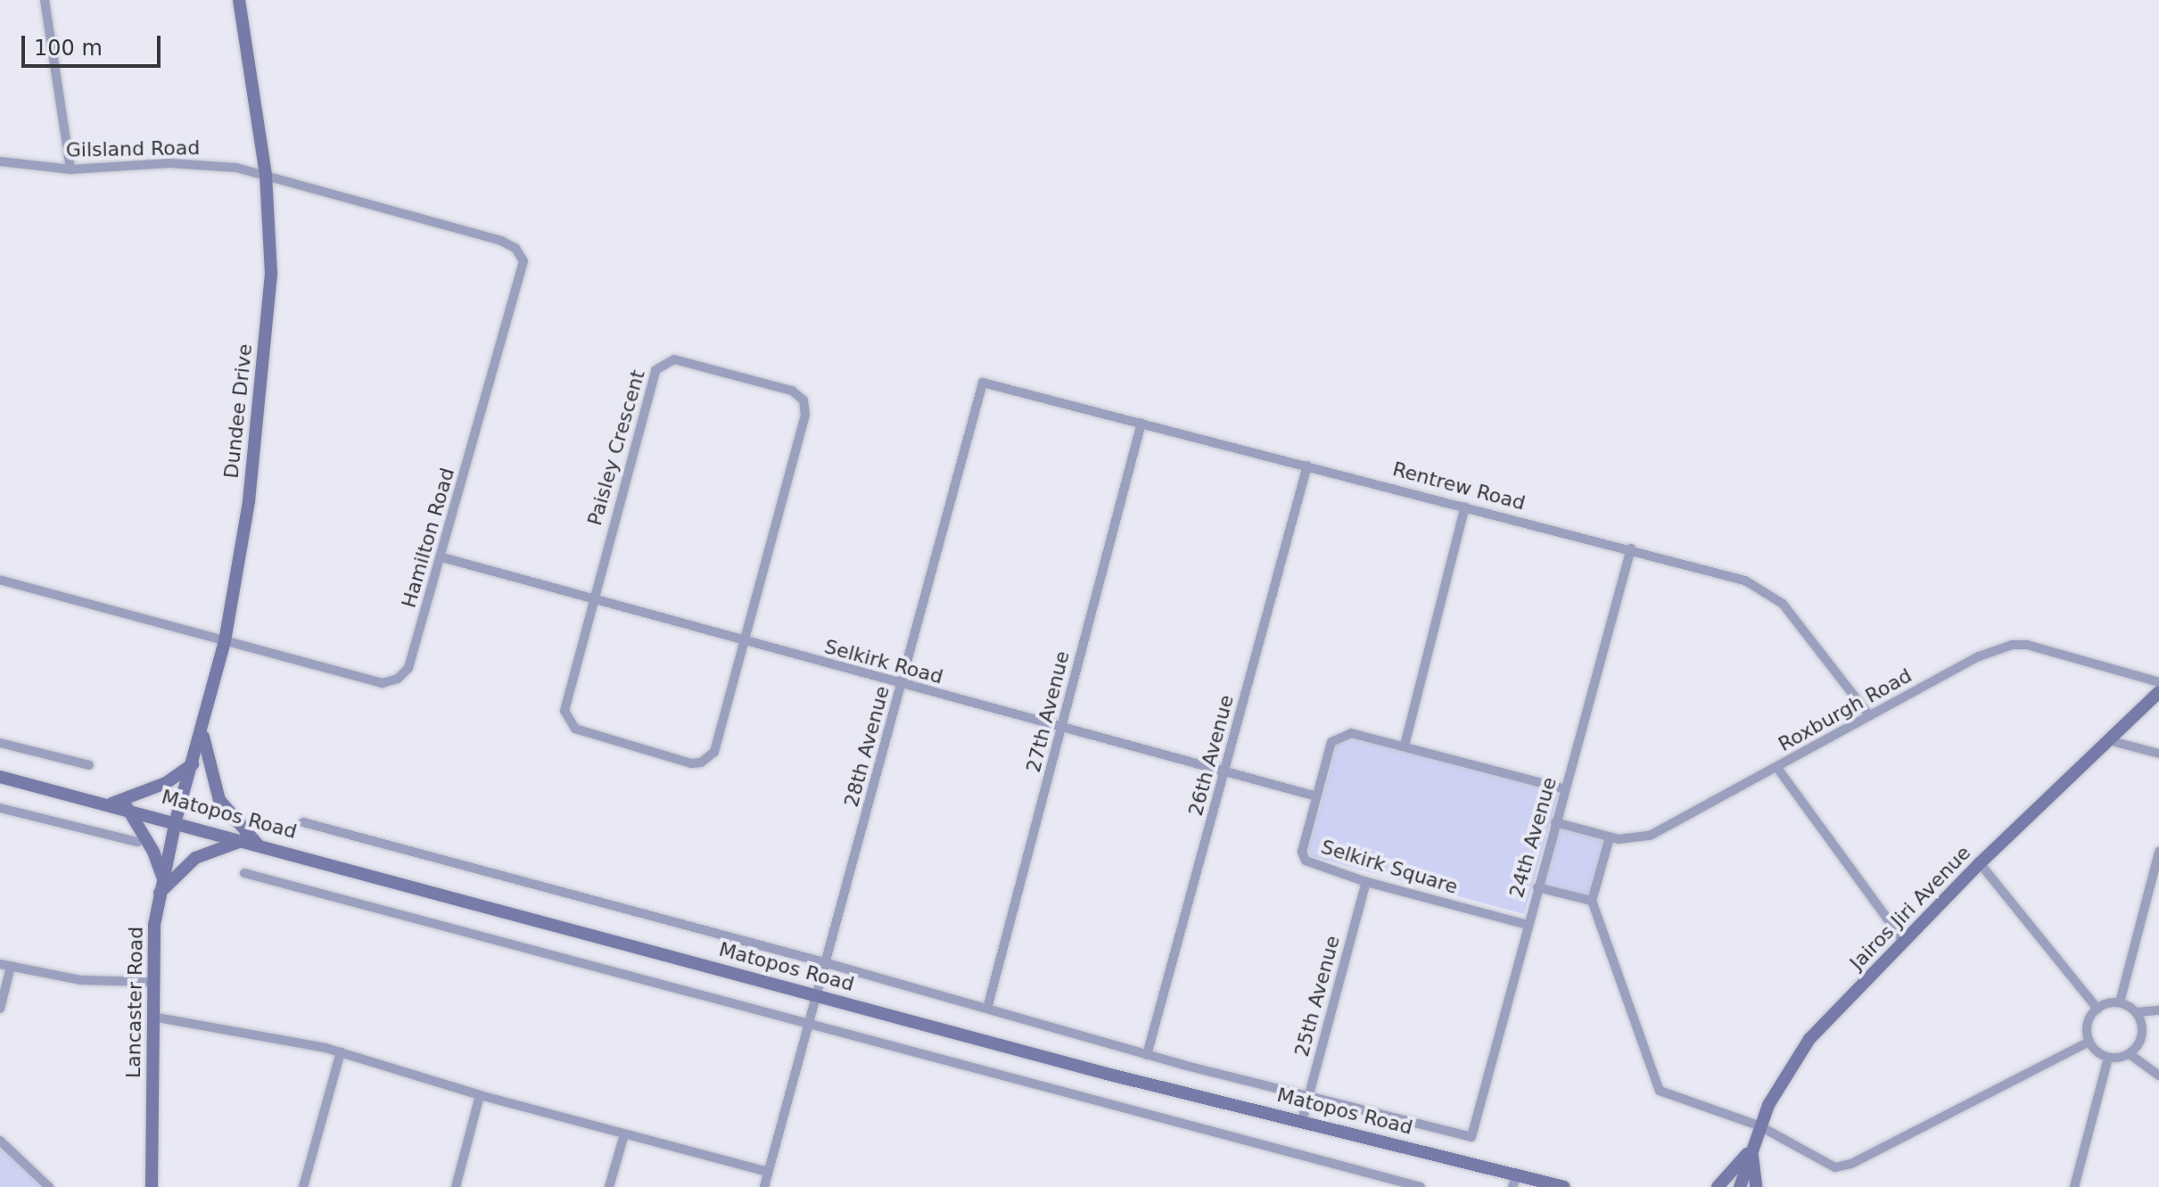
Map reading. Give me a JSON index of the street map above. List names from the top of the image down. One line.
{"streets":{"main road":["Dundee Drive","Matopos Road","Jairos Jiri Avenue","Lancaster Road"],"street":["Gilsland Road","Paisley Crescent","Rentrew Road","Hamilton Road","Selkirk Road","Roxburgh Road","27th Avenue","28th Avenue","26th Avenue","24th Avenue","Selkirk Square","25th Avenue"]},"crossings":[["Gilsland Road","Dundee Drive"],["Gilsland Road","Hamilton Road"],["Dundee Drive","Hamilton Road"],["Dundee Drive","Matopos Road"],["Dundee Drive","Lancaster Road"],["Paisley Crescent","Selkirk Road"],["Rentrew Road","Roxburgh Road"],["Rentrew Road","27th Avenue"],["Rentrew Road","28th Avenue"],["Rentrew Road","26th Avenue"],["Rentrew Road","24th Avenue"],["Hamilton Road","Selkirk Road"],["Selkirk Road","27th Avenue"],["Selkirk Road","28th Avenue"],["Selkirk Road","26th Avenue"],["Selkirk Road","Selkirk Square"],["Roxburgh Road","24th Avenue"],["28th Avenue","Matopos Road"],["Matopos Road","25th Avenue"],["Matopos Road","Lancaster Road"],["24th Avenue","Selkirk Square"],["24th Avenue","25th Avenue"],["Selkirk Square","25th Avenue"]],"scale_bar":"100 m"}
